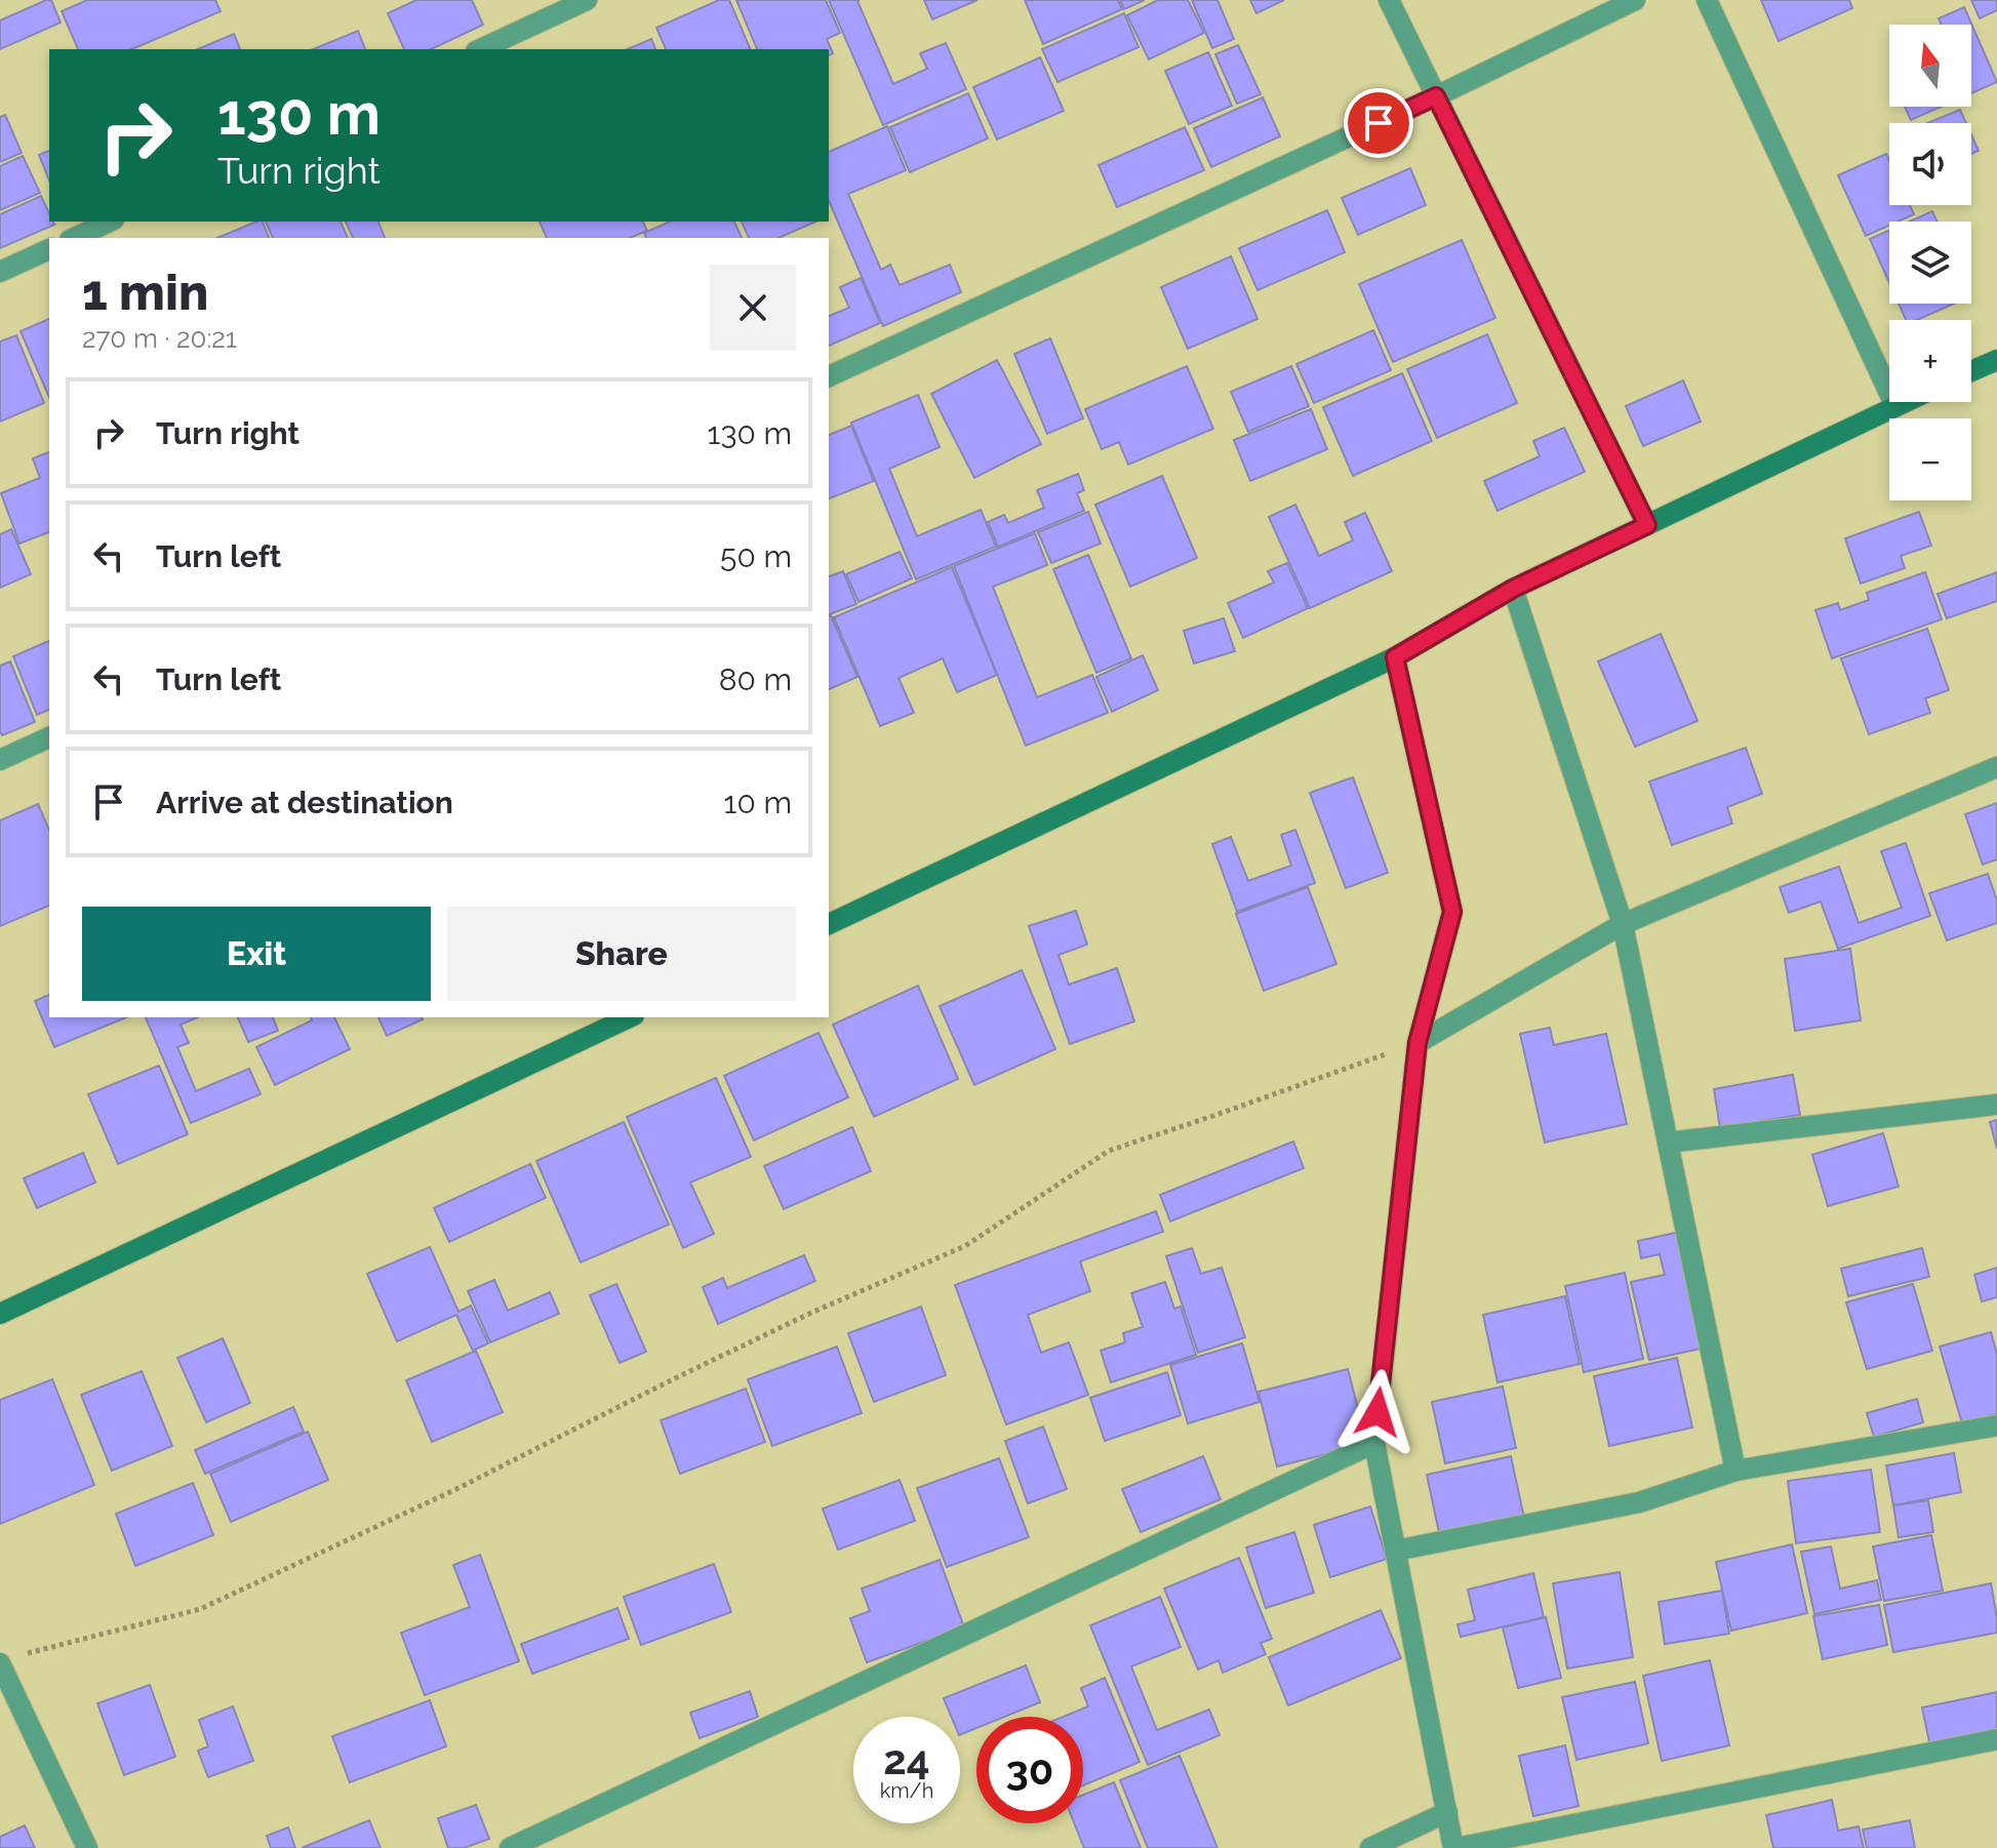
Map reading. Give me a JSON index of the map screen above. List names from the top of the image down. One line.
{"north":"top","page":{"map_buttons":["+","−"],"turn":["130 m","Turn right"],"heading":["1 min","270 m · 20:21"],"list":[{"name":"Turn right","value":"130 m"},{"name":"Turn left","value":"50 m"},{"name":"Turn left","value":"80 m"},{"name":"Arrive at destination","value":"10 m"}],"buttons":["Exit","Share"],"speed":"24 km/h","limit":"30"}}
